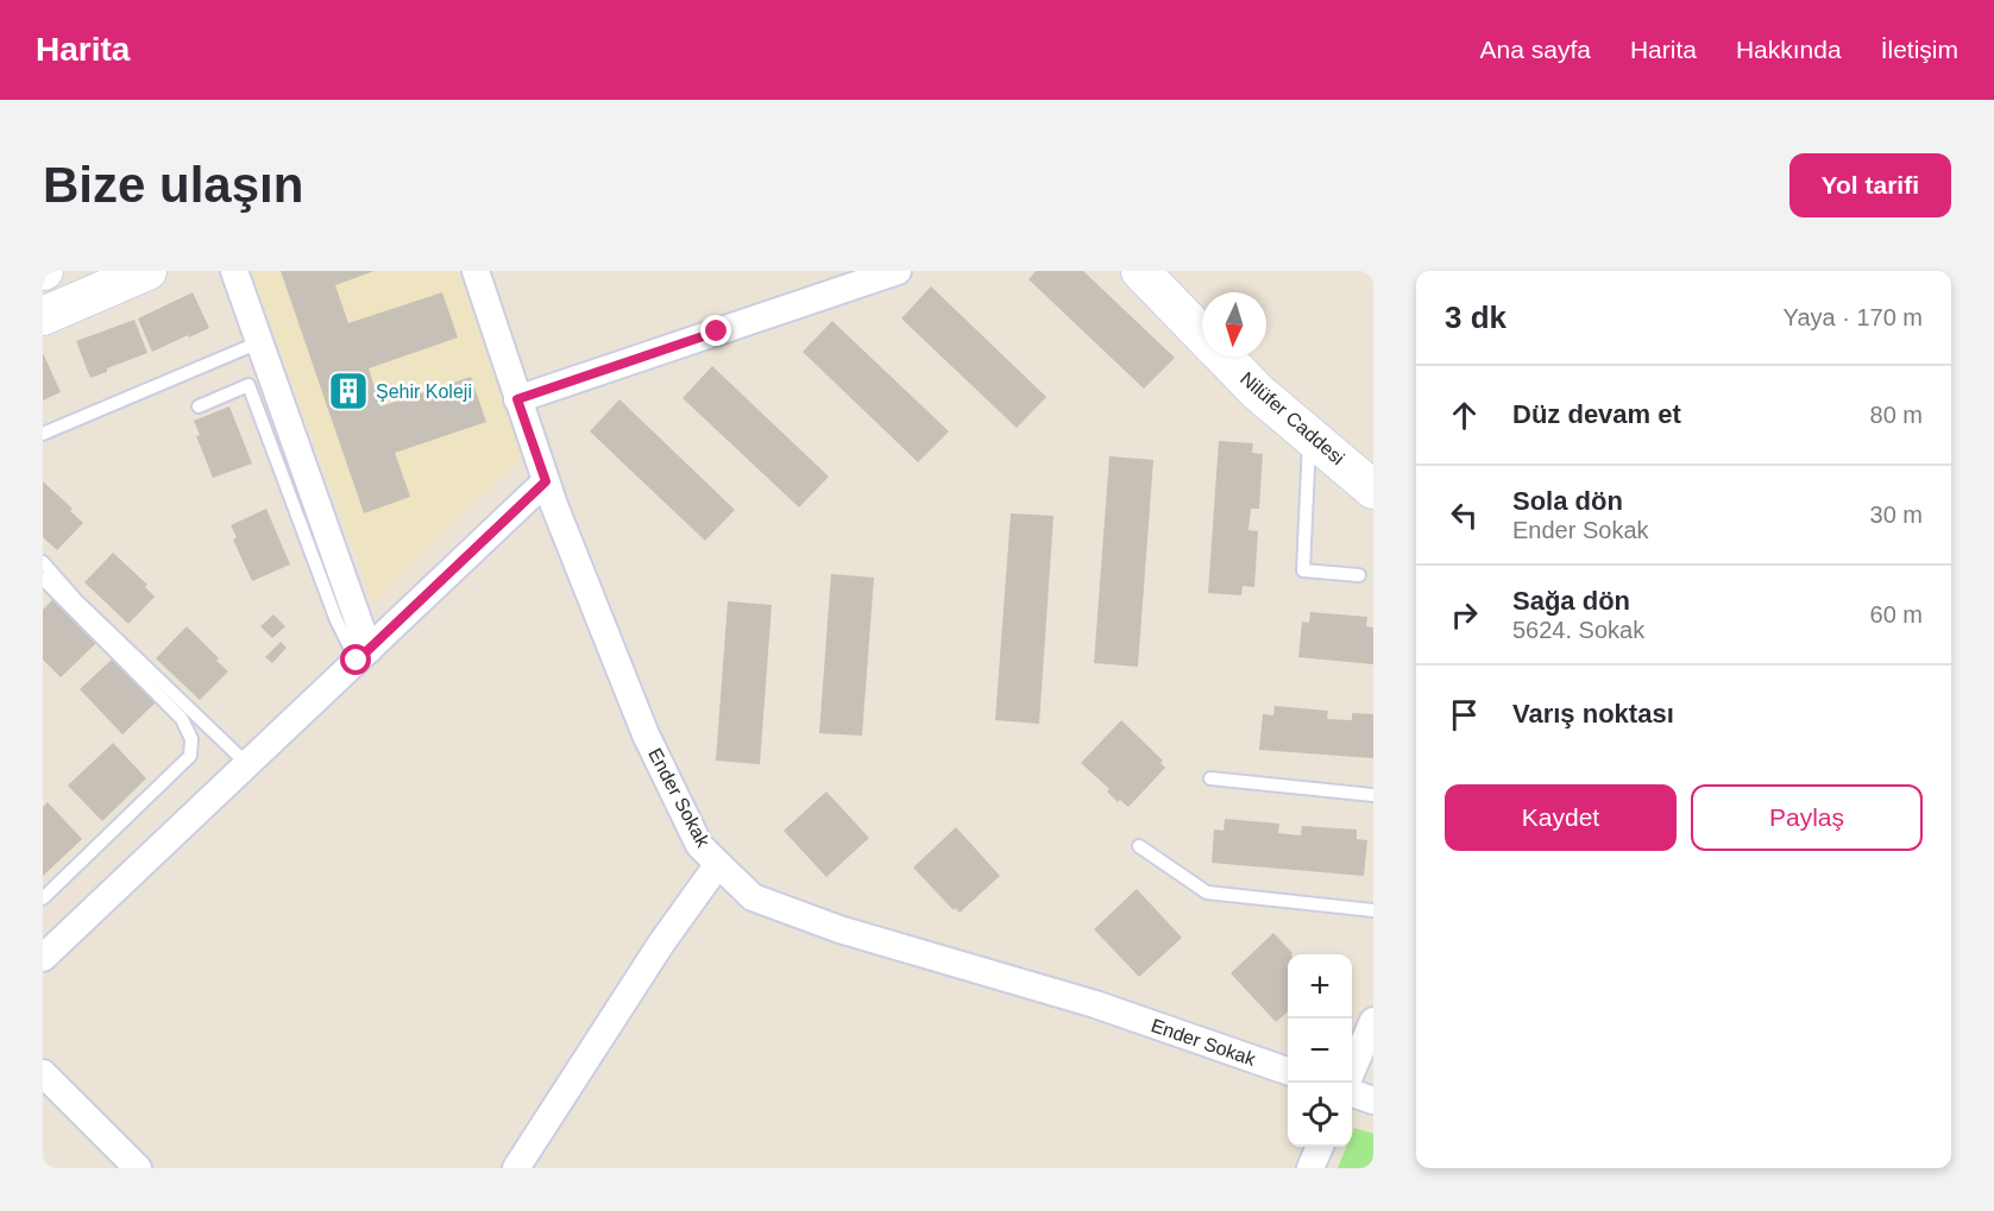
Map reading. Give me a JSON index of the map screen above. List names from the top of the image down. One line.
{"streets":{"street":["Nilüfer Caddesi","Ender Sokak"]},"places":{"building":["Şehir Koleji"]},"north":"bottom","page":{"header":"Harita","nav":["Ana sayfa","Harita","Hakkında","İletişim"],"buttons":["Yol tarifi",["Kaydet","Paylaş"]],"title":"Bize ulaşın","heading":["3 dk","Yaya · 170 m"],"list":[["Düz devam et","80 m"],["Sola dön","Ender Sokak","30 m"],["Sağa dön","5624. Sokak","60 m"],"Varış noktası"],"map_buttons":["+","−"]}}
